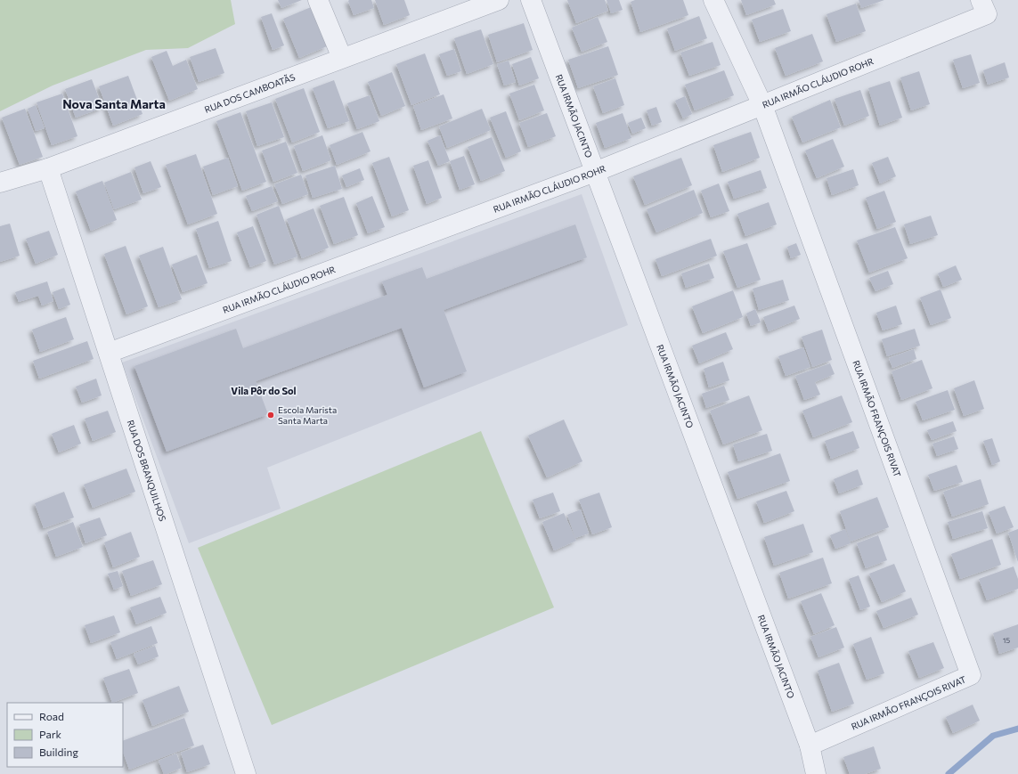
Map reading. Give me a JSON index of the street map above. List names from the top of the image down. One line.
{"streets":{"street":["RUA IRMÃO CLÁUDIO ROHR","RUA DOS CAMBOATÃS","RUA IRMÃO JACINTO","RUA IRMÃO FRANÇOIS RIVAT","RUA DOS BRANQUILHOS"]},"crossings":[["RUA IRMÃO CLÁUDIO ROHR","RUA IRMÃO JACINTO"],["RUA IRMÃO CLÁUDIO ROHR","RUA IRMÃO FRANÇOIS RIVAT"],["RUA IRMÃO CLÁUDIO ROHR","RUA DOS BRANQUILHOS"],["RUA DOS CAMBOATÃS","RUA DOS BRANQUILHOS"],["RUA IRMÃO JACINTO","RUA IRMÃO FRANÇOIS RIVAT"]],"districts":["Nova Santa Marta","Vila Pôr do Sol"],"places":["Escola Marista Santa Marta"],"house_numbers":["15"],"legend":["Road","Park","Building"]}
